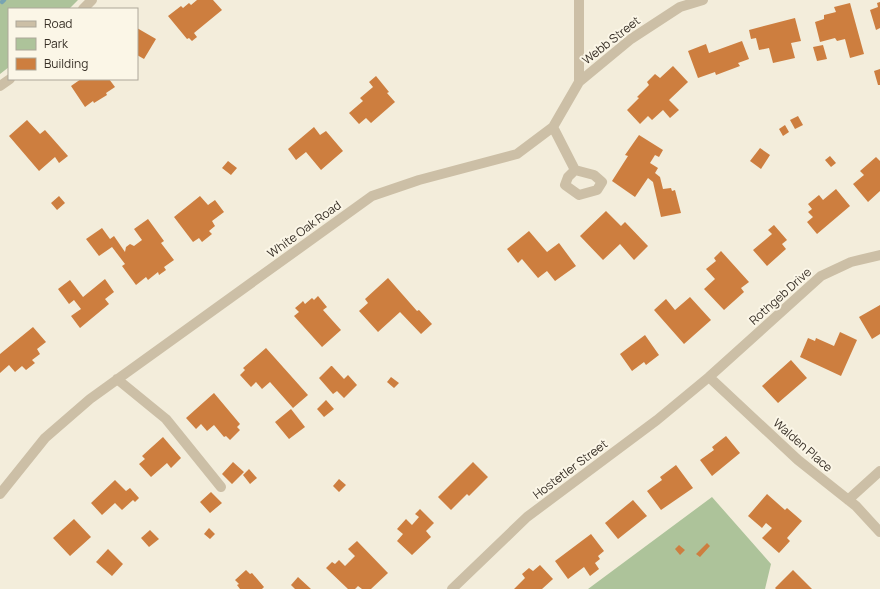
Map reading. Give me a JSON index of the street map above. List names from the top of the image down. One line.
{"streets":{"street":["Webb Street","White Oak Road","Rothgeb Drive","Walden Place","Hostetler Street"]},"crossings":[["Webb Street","White Oak Road"],["Rothgeb Drive","Walden Place"],["Rothgeb Drive","Hostetler Street"],["Walden Place","Hostetler Street"]],"legend":["Road","Park","Building"]}
